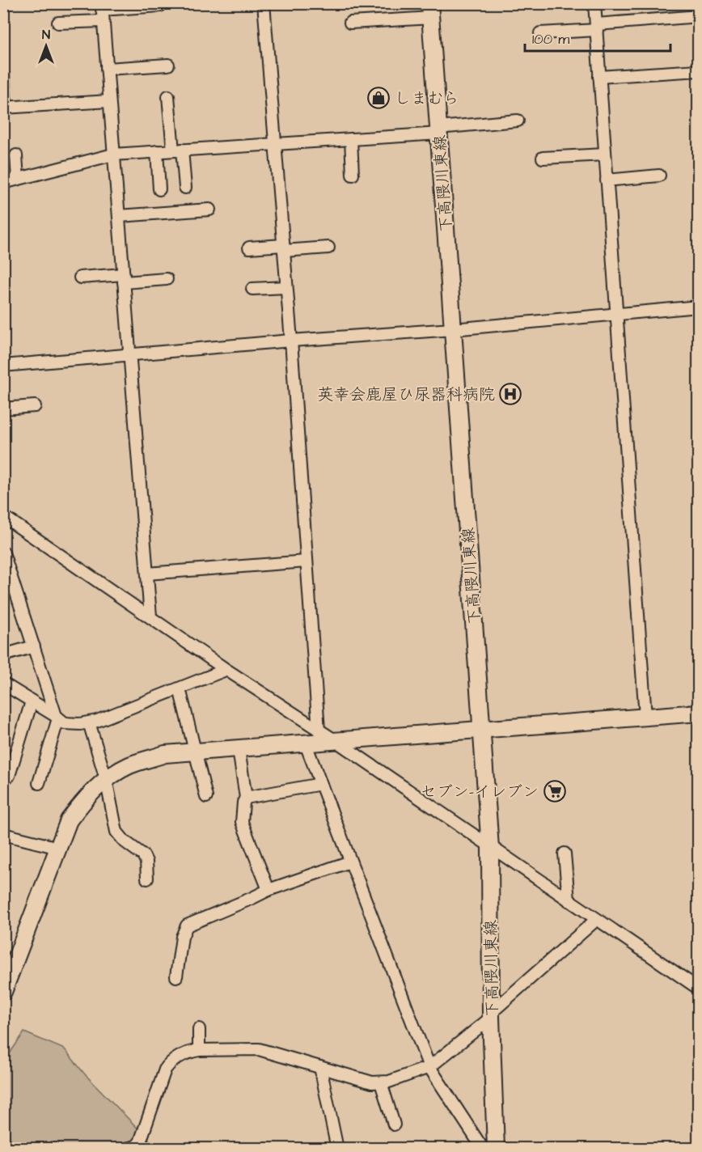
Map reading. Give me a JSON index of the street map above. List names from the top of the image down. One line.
{"streets":{"main road":["下高隈川東線"]},"places":{"shop":["しまむら"],"hospital":["英幸会鹿屋ひ尿器科病院"],"supermarket":["セブン-イレブン"]},"scale_bar":"100 m","north":"top"}
